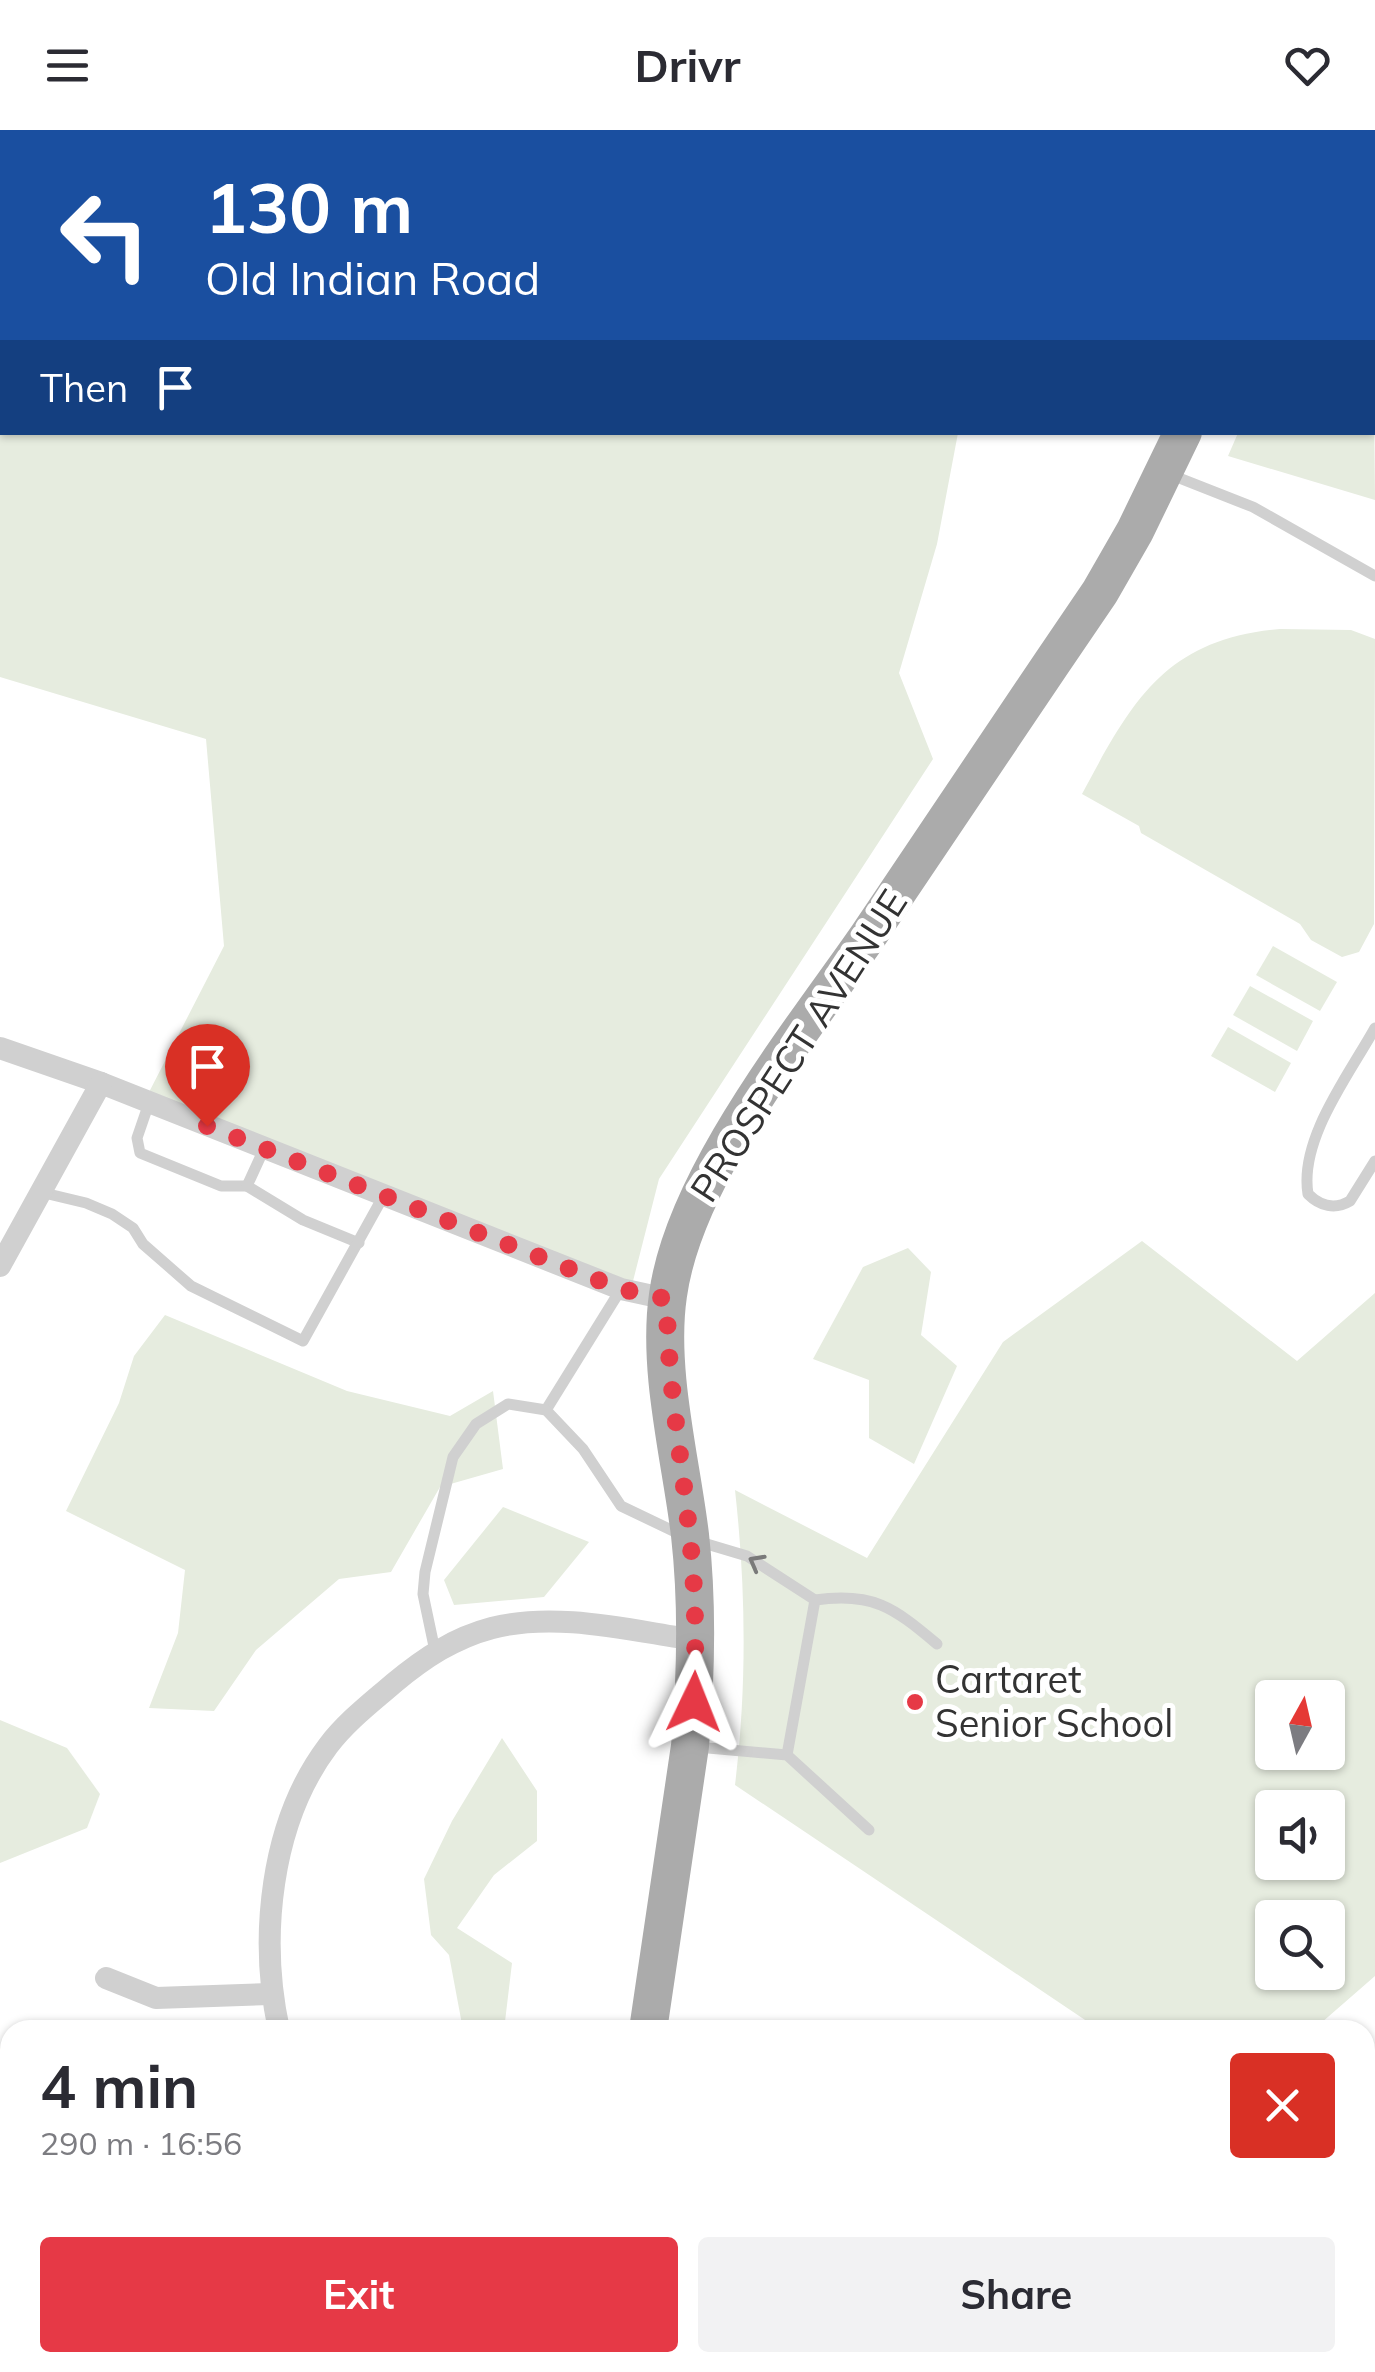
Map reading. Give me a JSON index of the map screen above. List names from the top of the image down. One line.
{"streets":{"main road":["PROSPECT AVENUE"]},"places":["Cartaret Senior School"],"north":"top","page":{"header":"Drivr","turn":["130 m","Old Indian Road"],"then":"Then","heading":["4 min","290 m · 16:56"],"buttons":["Exit","Share"]}}
